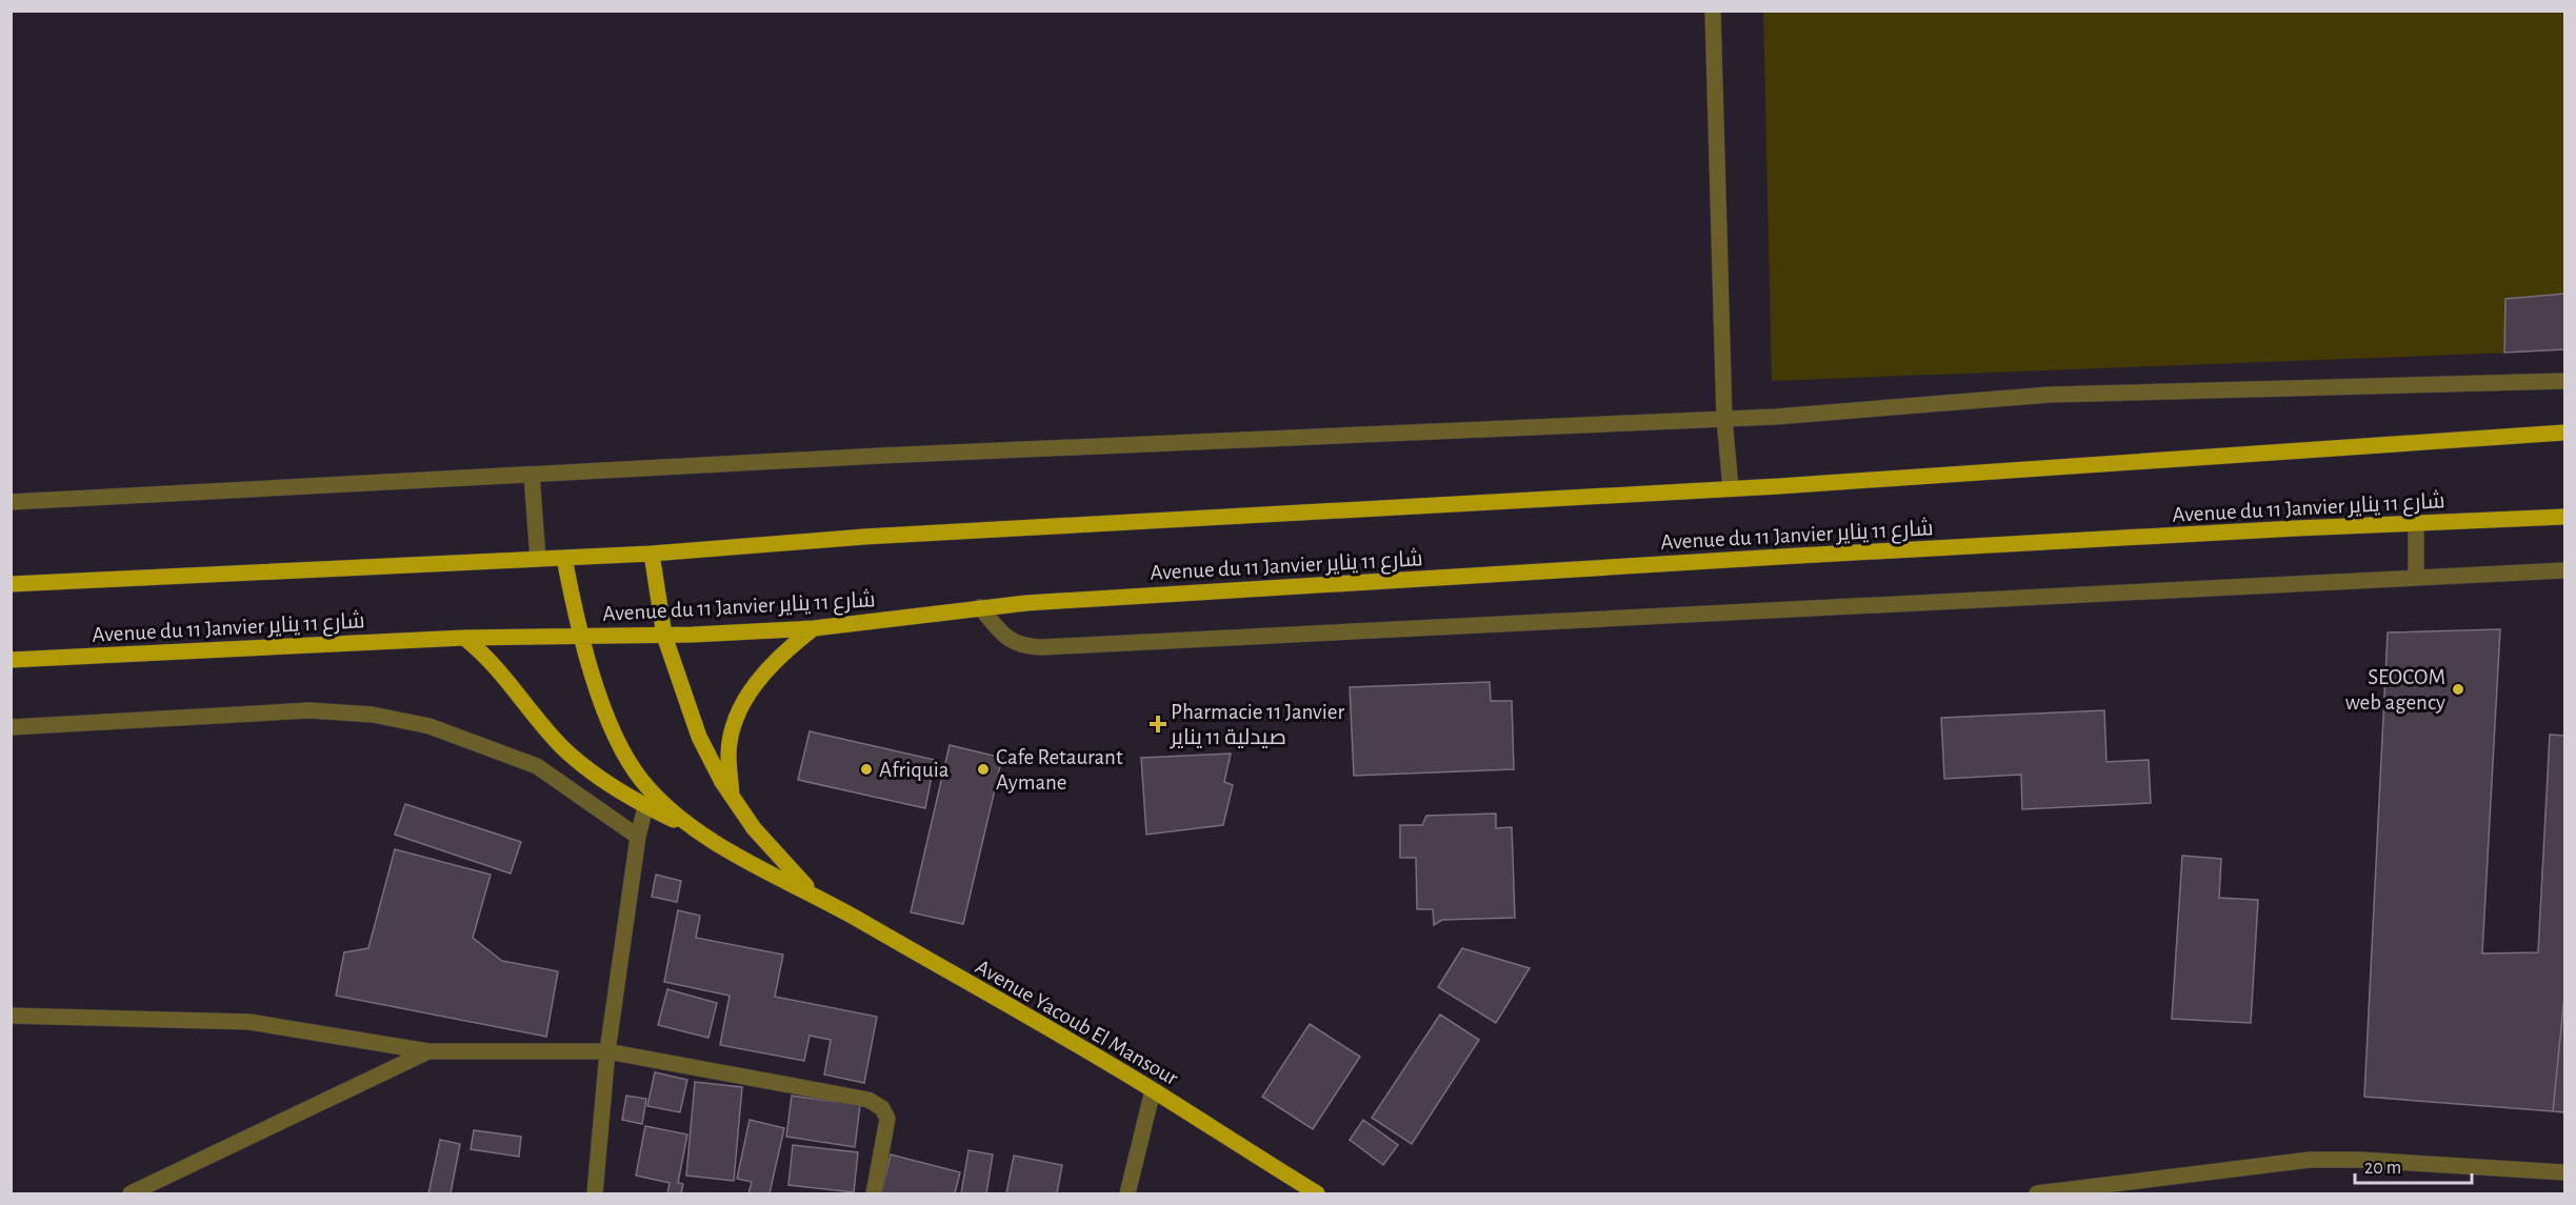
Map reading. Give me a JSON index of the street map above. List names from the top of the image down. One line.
{"streets":{"main road":["Avenue du 11 Janvier شارع 11 يناير","Avenue Yacoub El Mansour"]},"crossings":[["Avenue du 11 Janvier شارع 11 يناير","Avenue Yacoub El Mansour"]],"places":{"other":["SEOCOM web agency","Afriquia","Cafe Retaurant Aymane"],"health":["Pharmacie 11 Janvier صيدلية 11 يناير"]},"scale_bar":"20 m"}
